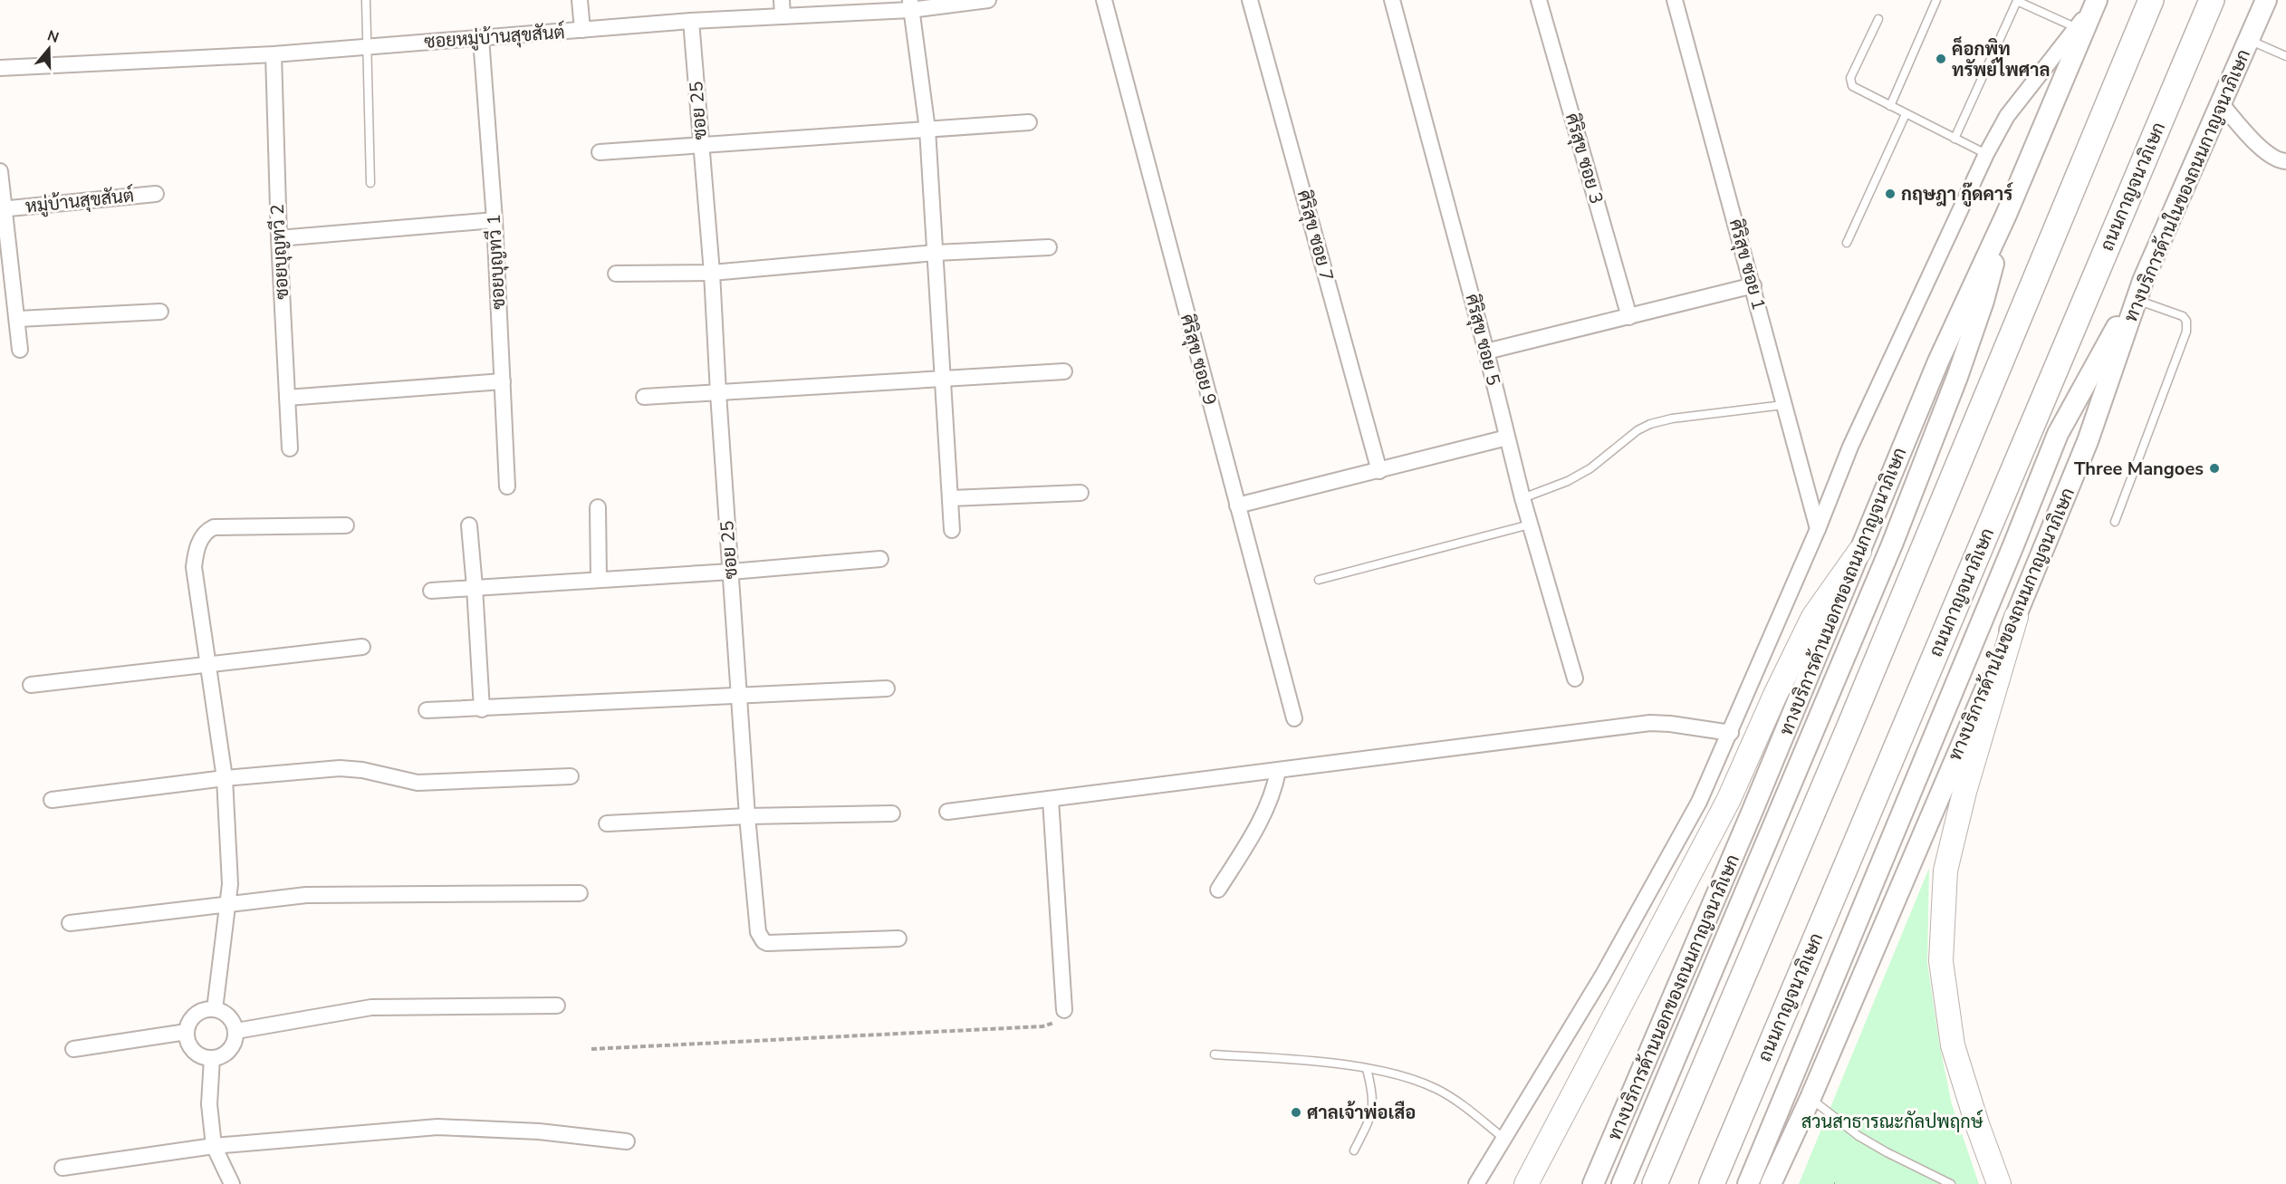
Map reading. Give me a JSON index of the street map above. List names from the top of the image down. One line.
{"streets":{"highway":["ถนนกาญจนาภิเษก"],"main road":["ทางบริการด้านในของถนนกาญจนาภิเษก","ทางบริการด้านนอกของถนนกาญจนาภิเษก"],"street":["ซอยหมู่บ้านสุขสันต์","ซอย 25","ศิริสุข ซอย 3","หมู่บ้านสุขสันต์","ศิริสุข ซอย 7","ซอยบุญทวี 2","ซอยบุญทวี 1","ศิริสุข ซอย 1","ศิริสุข ซอย 5","ศิริสุข ซอย 9"]},"crossings":[["ซอยหมู่บ้านสุขสันต์","ซอย 25"],["ซอยหมู่บ้านสุขสันต์","ซอยบุญทวี 2"],["ซอยหมู่บ้านสุขสันต์","ซอยบุญทวี 1"]],"parks":["สวนสาธารณะกัลปพฤกษ์"],"places":["ค็อกพิท ทรัพย์ไพศาล","กฤษฎา กู๊ดคาร์","Three Mangoes","ศาลเจ้าพ่อเสือ"],"north":"top"}
